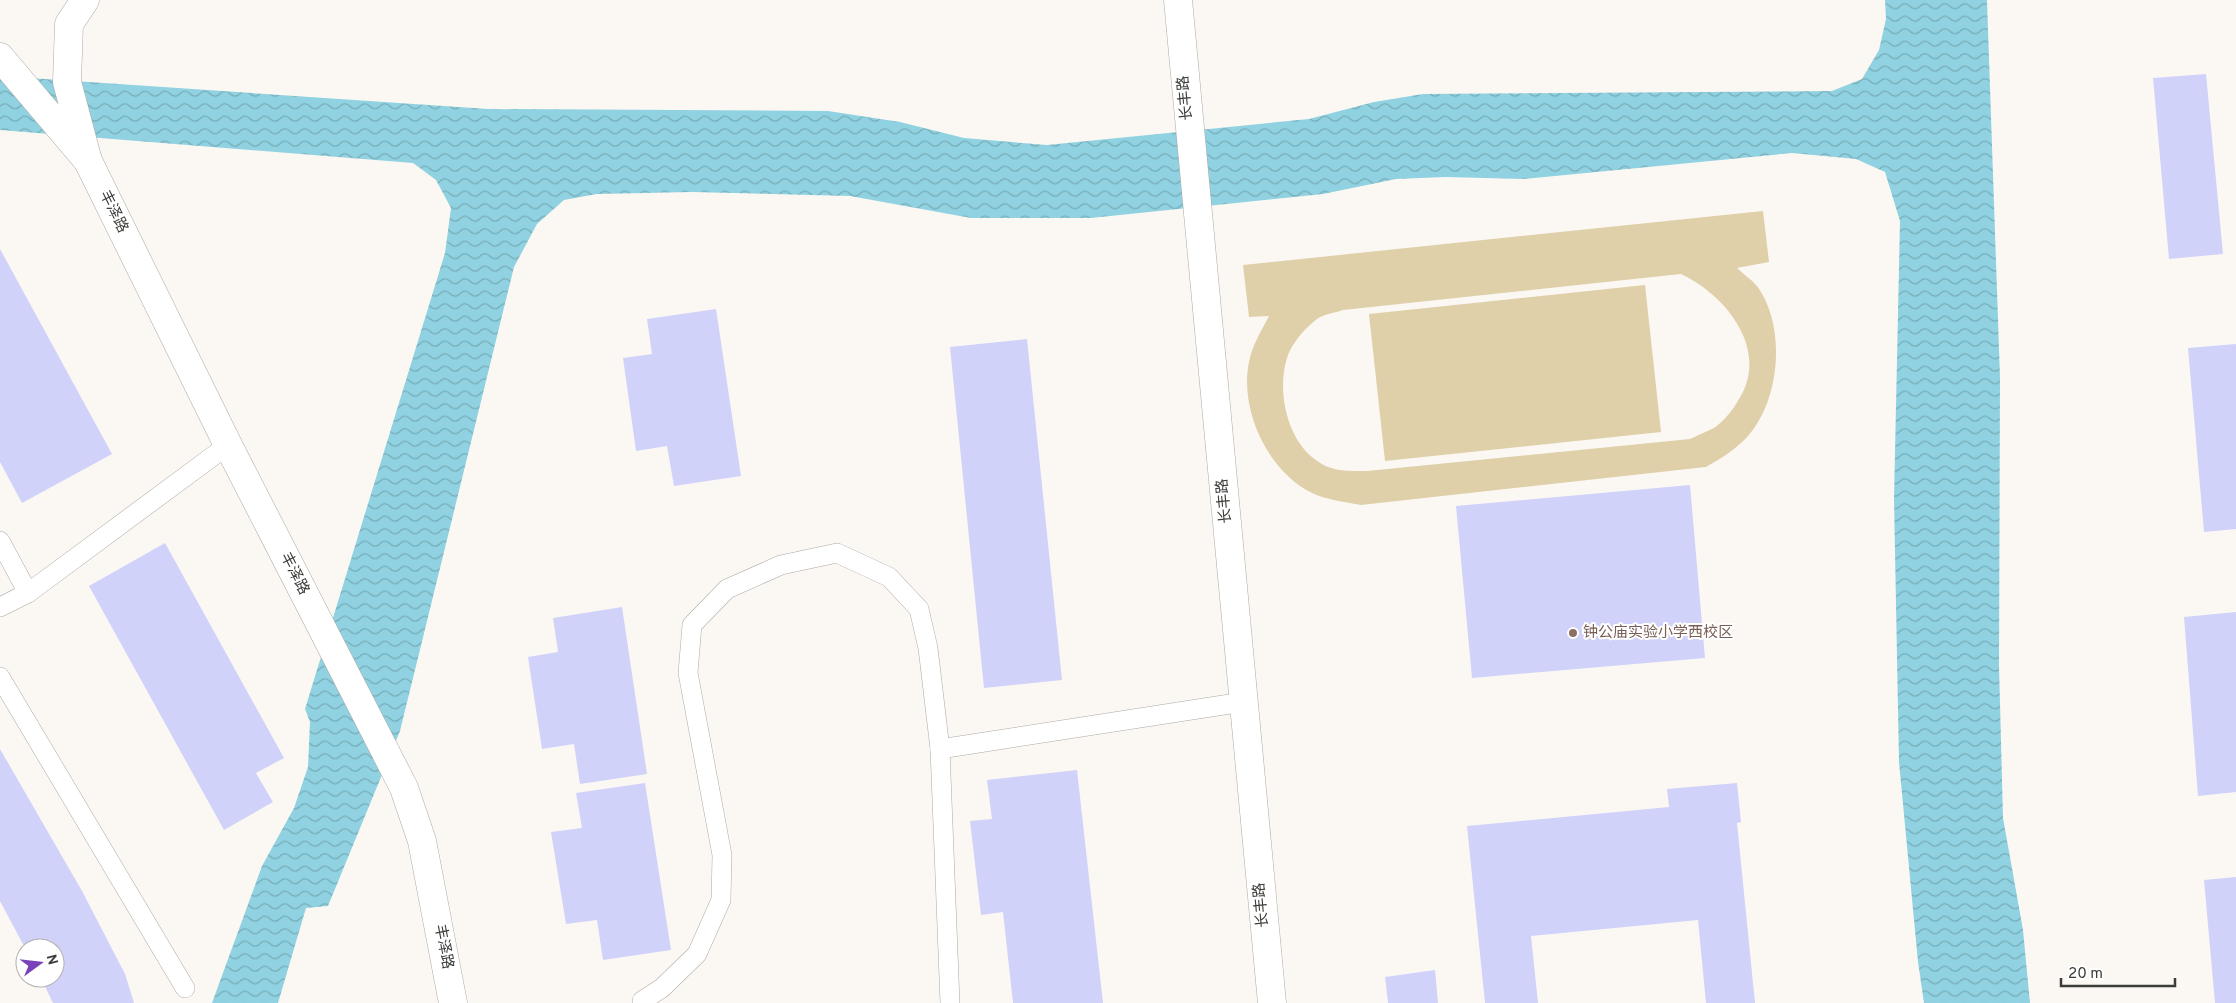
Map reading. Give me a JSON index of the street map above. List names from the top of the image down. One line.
{"streets":{"street":["长丰路","丰泽路"]},"places":["钟公庙实验小学西校区"],"scale_bar":"20 m","north":"right"}
